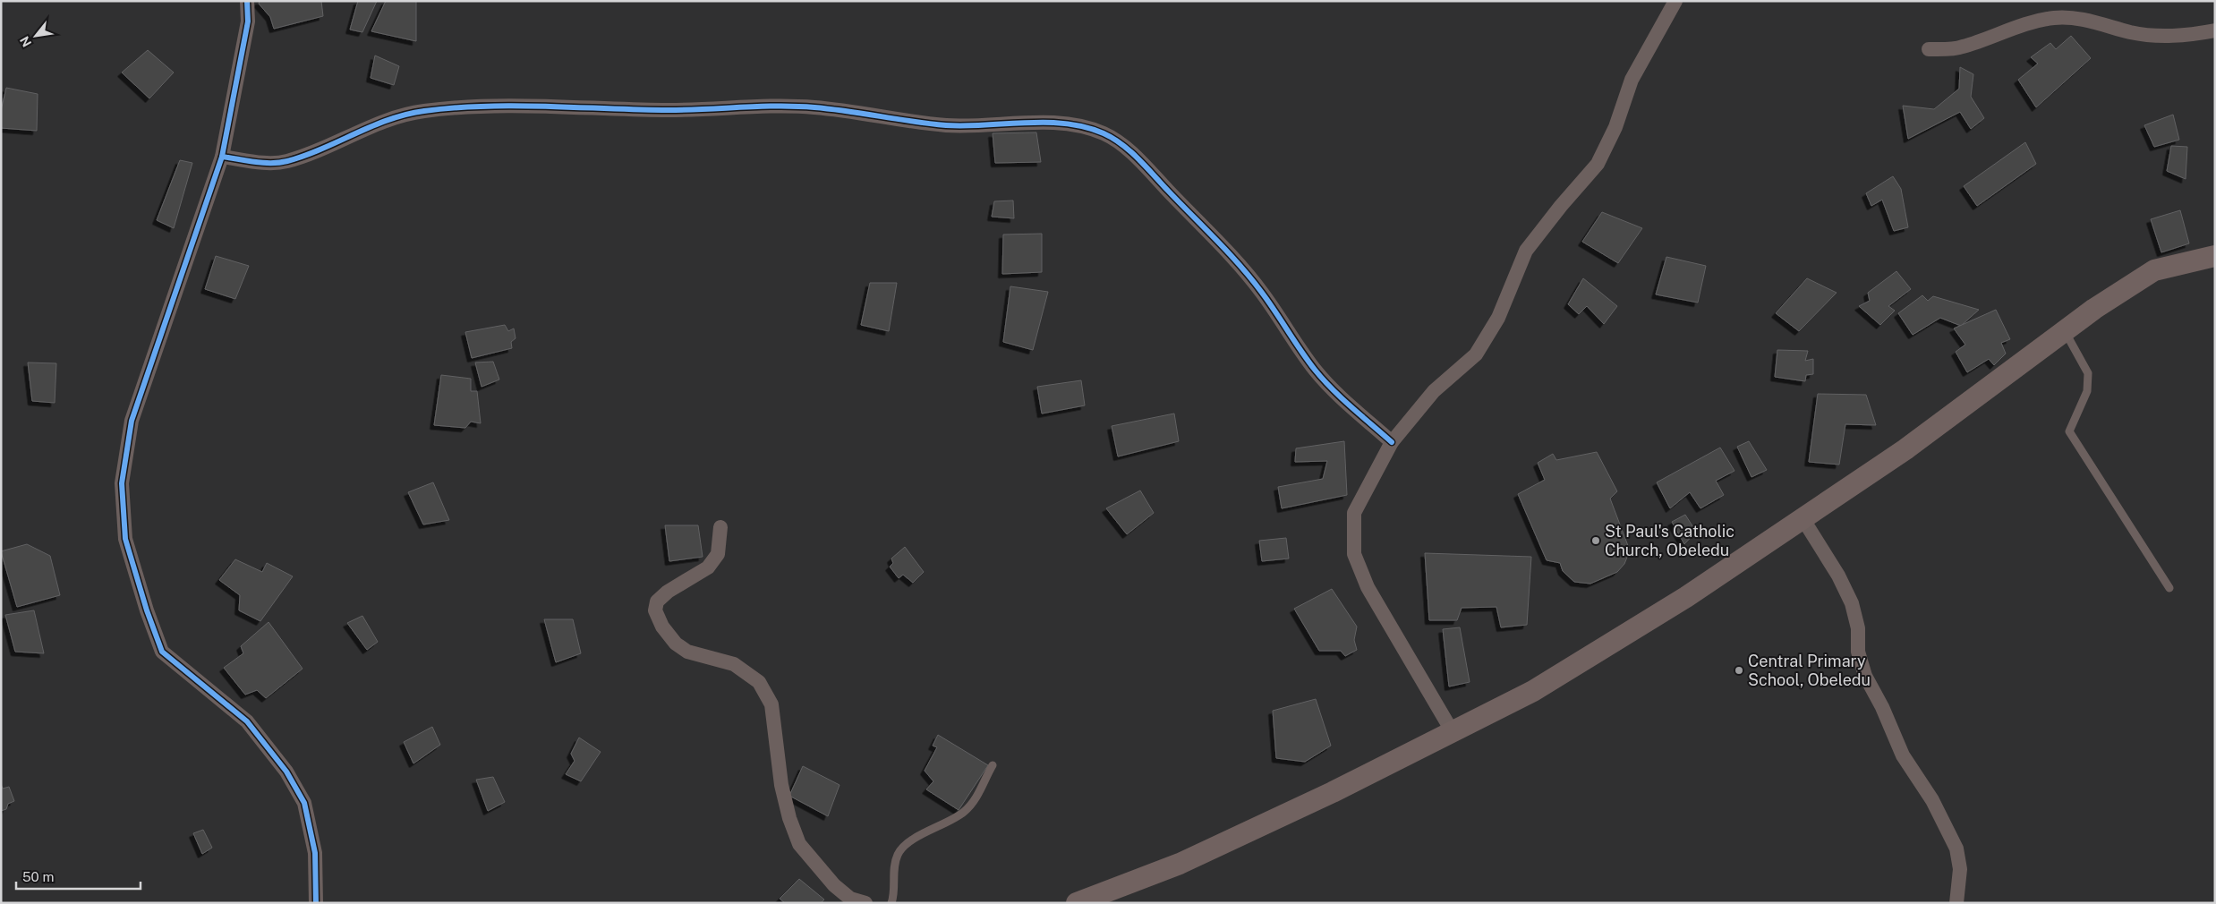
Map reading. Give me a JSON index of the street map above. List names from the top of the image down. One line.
{"places":["St Paul's Catholic Church, Obeledu","Central Primary School, Obeledu"],"scale_bar":"50 m","north":"bottom left"}
